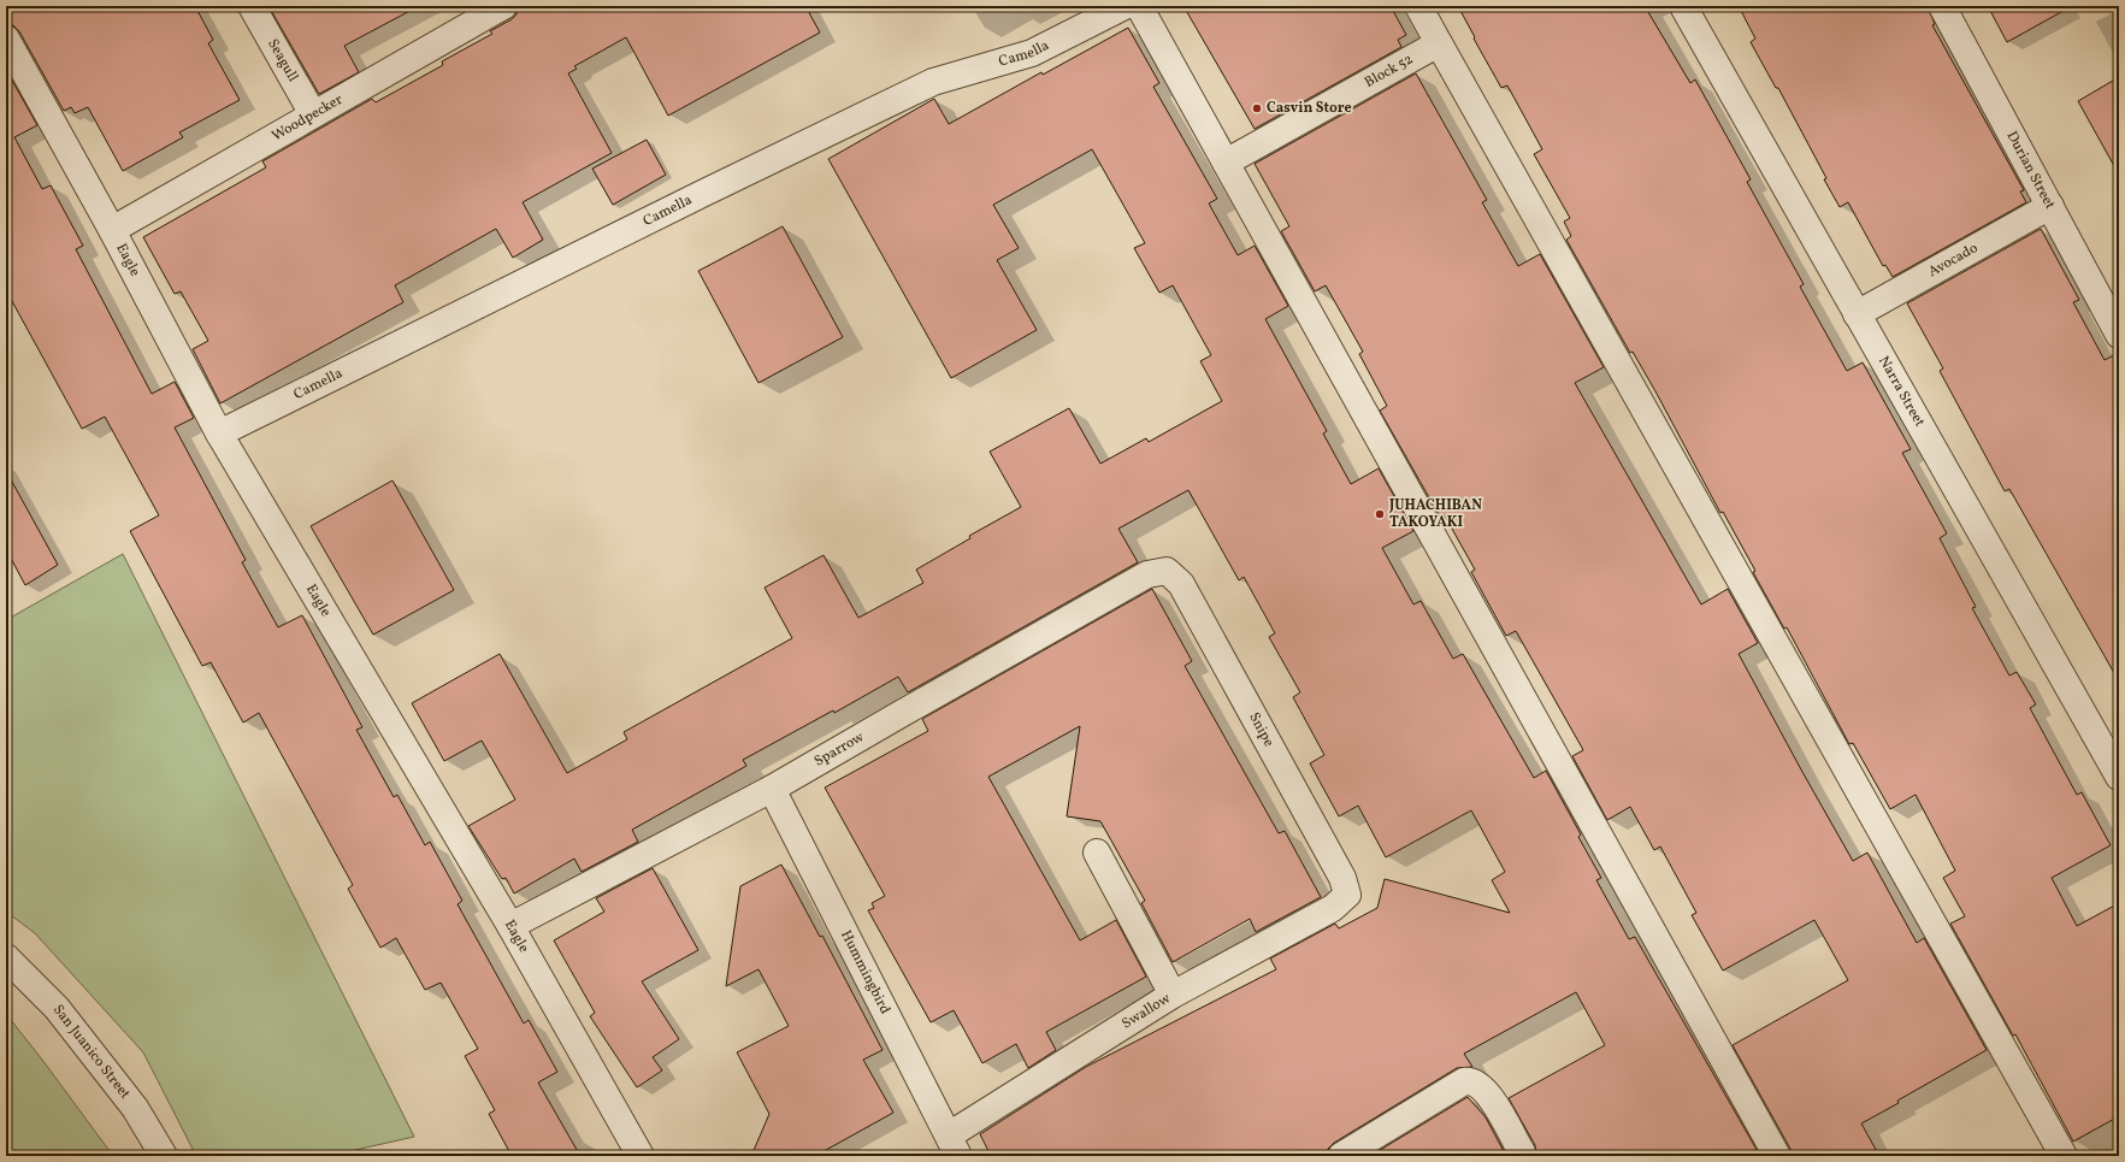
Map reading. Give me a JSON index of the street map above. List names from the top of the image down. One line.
{"streets":{"street":["Camella","Seagull","Block 52","Woodpecker","Durian Street","Eagle","Avocado","Narra Street","Snipe","Sparrow","Hummingbird","Swallow","San Juanico Street"]},"crossings":[["Camella","Eagle"],["Seagull","Woodpecker"],["Woodpecker","Eagle"],["Durian Street","Avocado"],["Eagle","Sparrow"],["Avocado","Narra Street"],["Snipe","Sparrow"],["Snipe","Swallow"],["Sparrow","Hummingbird"],["Hummingbird","Swallow"]],"places":["Casvin Store","JUHACHIBAN TAKOYAKI"]}
